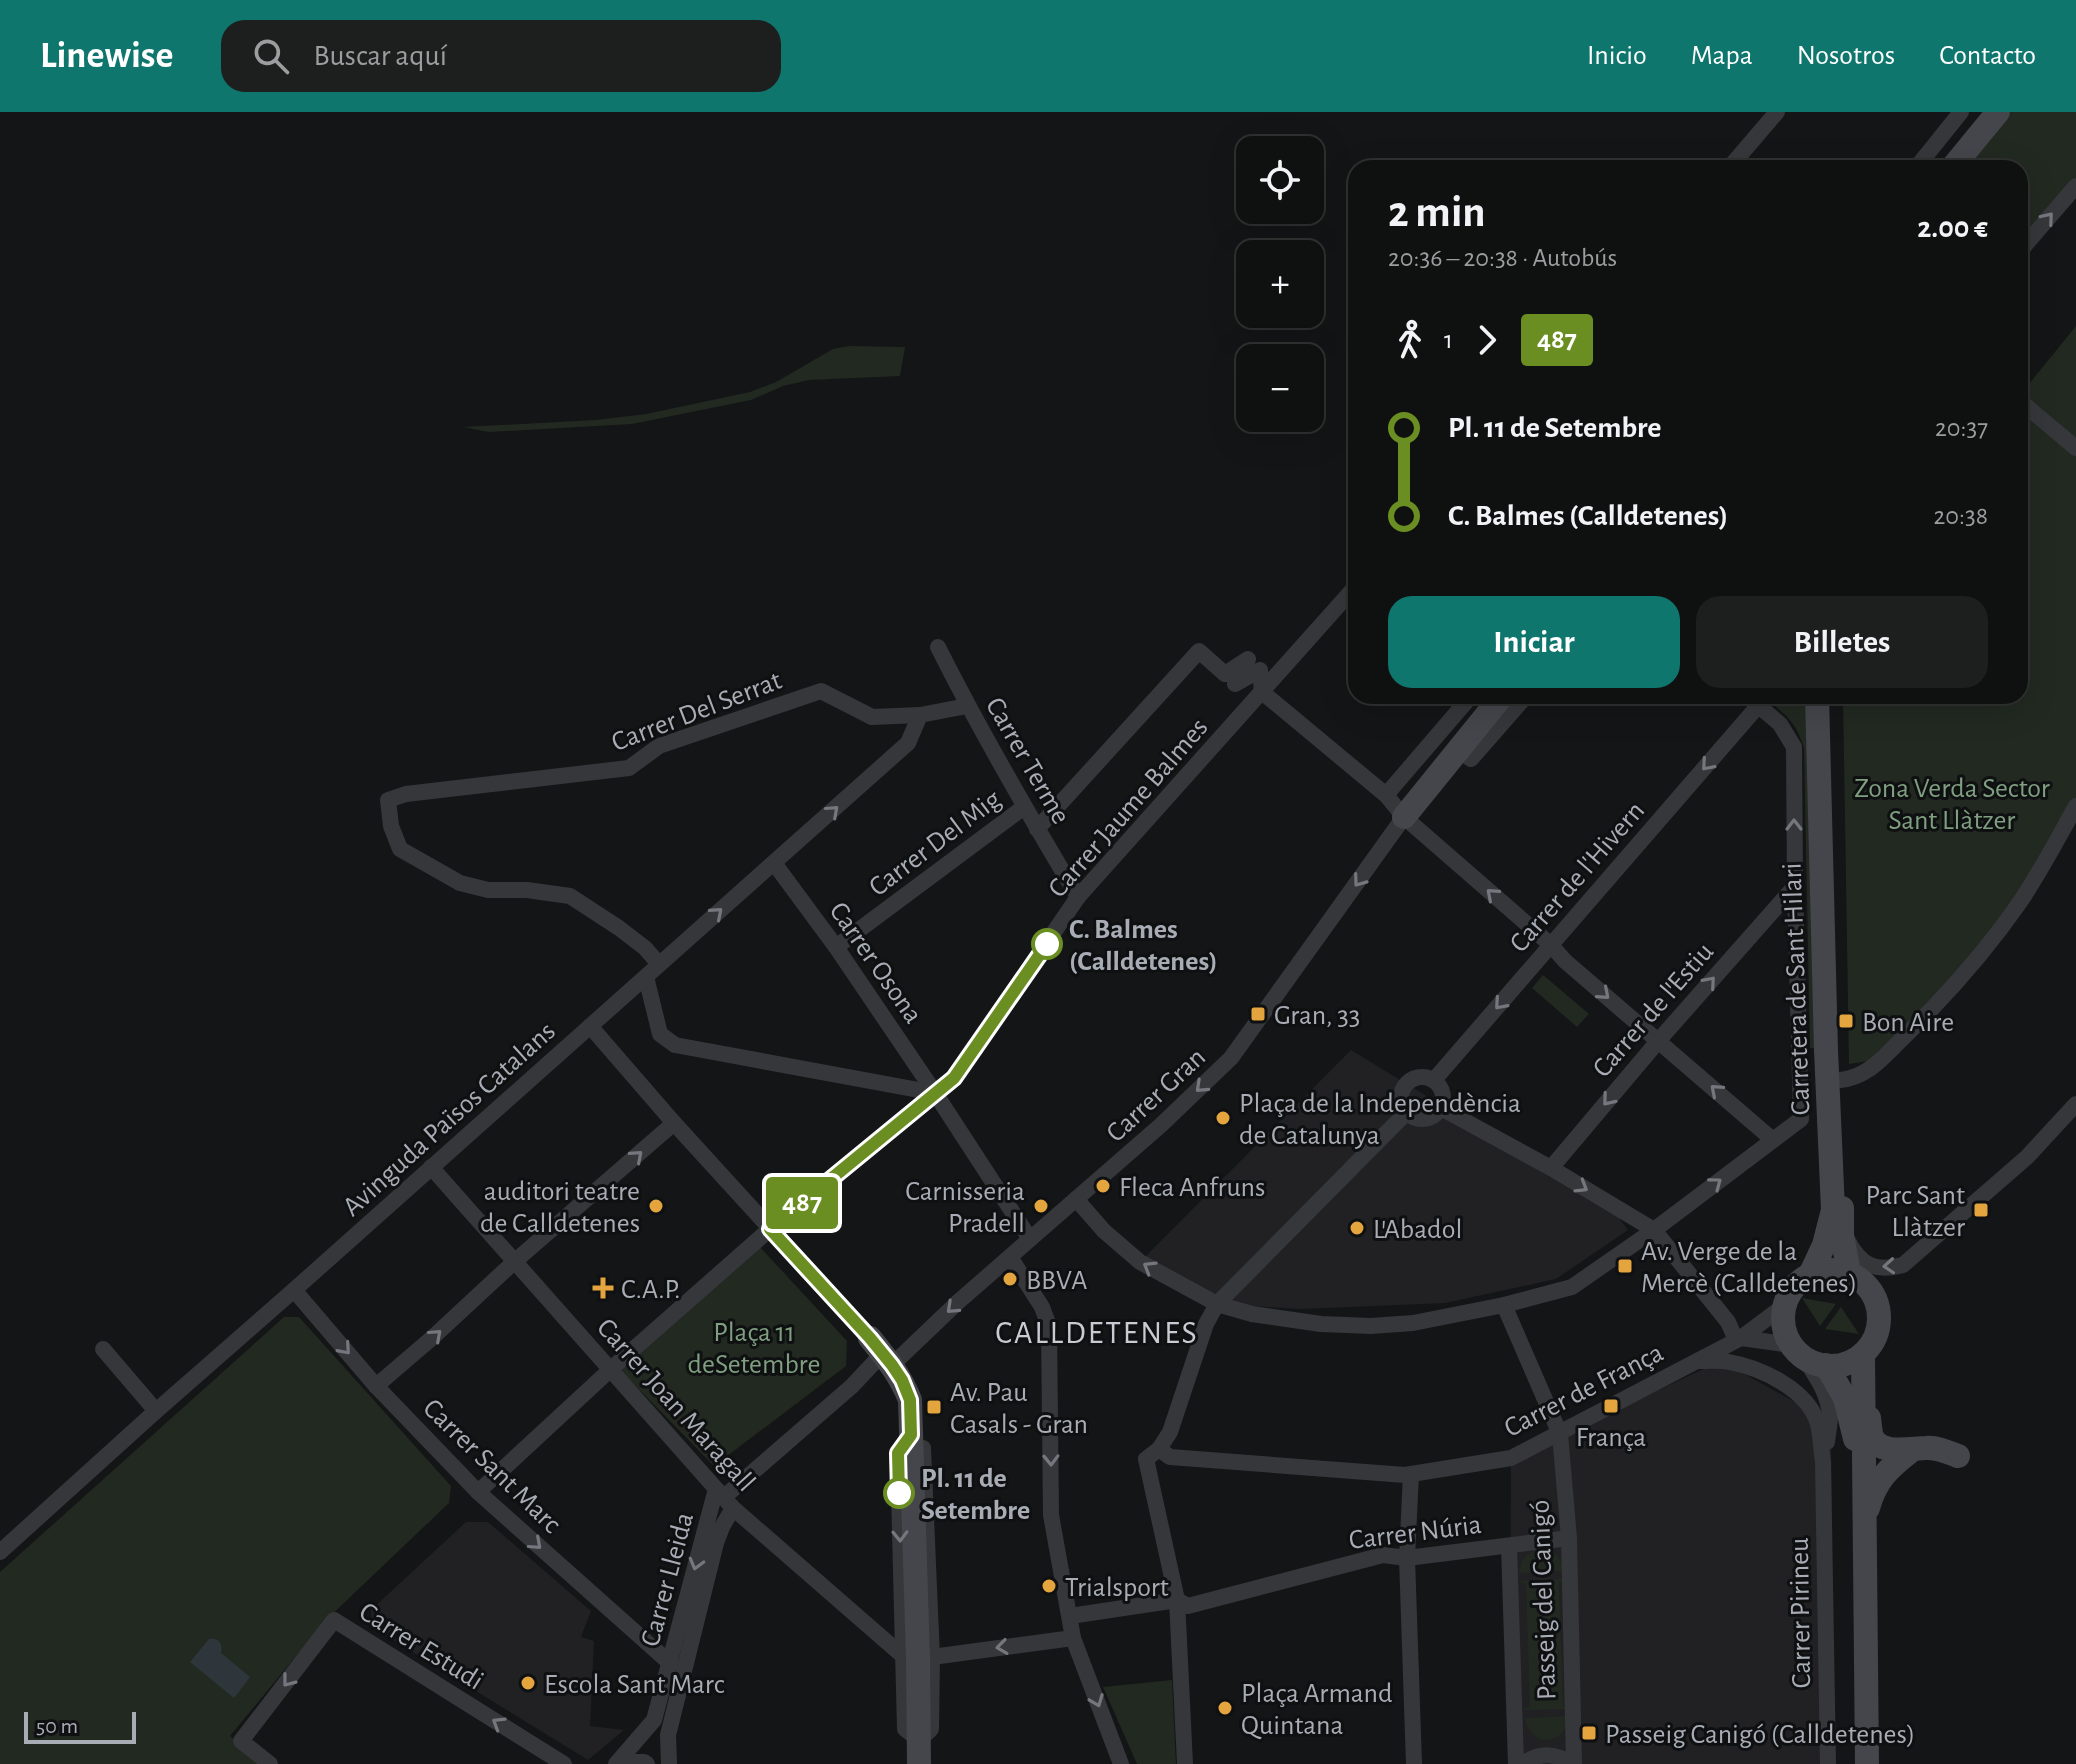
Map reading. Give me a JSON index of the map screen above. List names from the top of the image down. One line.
{"streets":{"street":["Carrer Del Serrat","Carrer Terme","Carrer Jaume Balmes","Carrer Del Mig","Carrer de l'Hivern","Carrer Osona","Carretera de Sant Hilari","Carrer de l'Estiu","Carrer Gran","Avinguda Països Catalans","Carrer de França","Carrer Joan Maragall","Carrer Sant Marc","Carrer Núria","Carrer Lleida","Passeig del Canigó","Carrer Pirineu","Carrer Estudi"]},"crossings":[["Carrer Del Serrat","Carrer Terme"],["Carrer Del Serrat","Avinguda Països Catalans"],["Carrer Terme","Carrer Jaume Balmes"],["Carrer Terme","Carrer Del Mig"],["Carrer Jaume Balmes","Carrer Osona"],["Carrer Jaume Balmes","Carrer Joan Maragall"],["Carrer Jaume Balmes","Carrer Sant Marc"],["Carrer Del Mig","Carrer Osona"],["Carrer Osona","Carrer Gran"],["Carrer Osona","Avinguda Països Catalans"],["Carretera de Sant Hilari","Carrer de França"],["Carretera de Sant Hilari","Carrer Pirineu"],["Carrer Gran","Carrer Joan Maragall"],["Carrer Gran","Carrer Lleida"],["Avinguda Països Catalans","Carrer Joan Maragall"],["Avinguda Països Catalans","Carrer Sant Marc"],["Carrer de França","Passeig del Canigó"],["Carrer de França","Carrer Pirineu"],["Carrer Joan Maragall","Carrer Lleida"],["Carrer Sant Marc","Carrer Lleida"],["Carrer Núria","Passeig del Canigó"]],"one_way":["Carrer de l'Hivern","Carrer Gran","Carrer Sant Marc"],"districts":["CALLDETENES"],"parks":["Zona Verda Sector Sant Llàtzer","Plaça 11 deSetembre"],"places":{"other":["C. Balmes (Calldetenes)","Plaça de la Independència de Catalunya","Fleca Anfruns","auditori teatre de Calldetenes","Carnisseria Pradell","L'Abadol","BBVA","Pl. 11 de Setembre","Trialsport","Escola Sant Marc","Plaça Armand Quintana"],"transit":["Gran, 33","Bon Aire","Parc Sant Llàtzer","Av. Verge de la Mercè (Calldetenes)","França","Av. Pau Casals - Gran","Passeig Canigó (Calldetenes)"],"health":["C.A.P."]},"lines":["bus line 487"],"scale_bar":"50 m","page":{"header":"Linewise","search":"Buscar aquí","nav":["Inicio","Mapa","Nosotros","Contacto"],"on_map":"487","map_buttons":["+","−"],"heading":["2 min","20:36 – 20:38 · Autobús","2.00 €"],"legs":["1","487"],"list":[{"name":"Pl. 11 de Setembre","value":"20:37"},{"name":"C. Balmes (Calldetenes)","value":"20:38"}],"buttons":["Iniciar","Billetes"],"scale":"50 m"}}
